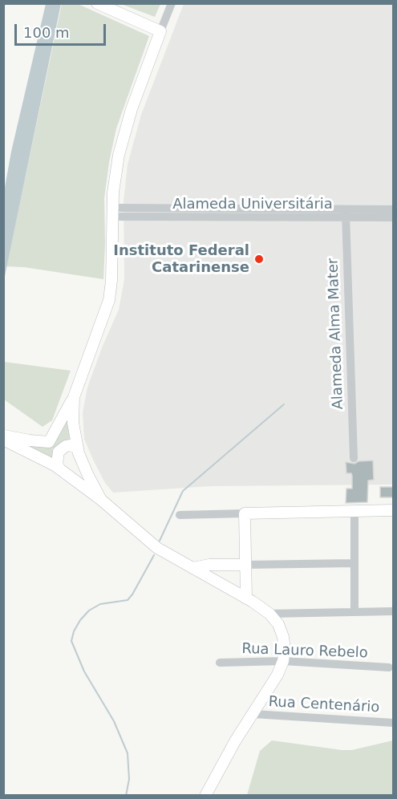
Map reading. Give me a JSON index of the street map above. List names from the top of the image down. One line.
{"streets":{"street":["Alameda Universitária","Alameda Alma Mater","Rua Lauro Rebelo","Rua Centenário"]},"crossings":[["Alameda Universitária","Alameda Alma Mater"]],"places":["Instituto Federal Catarinense"],"scale_bar":"100 m"}
